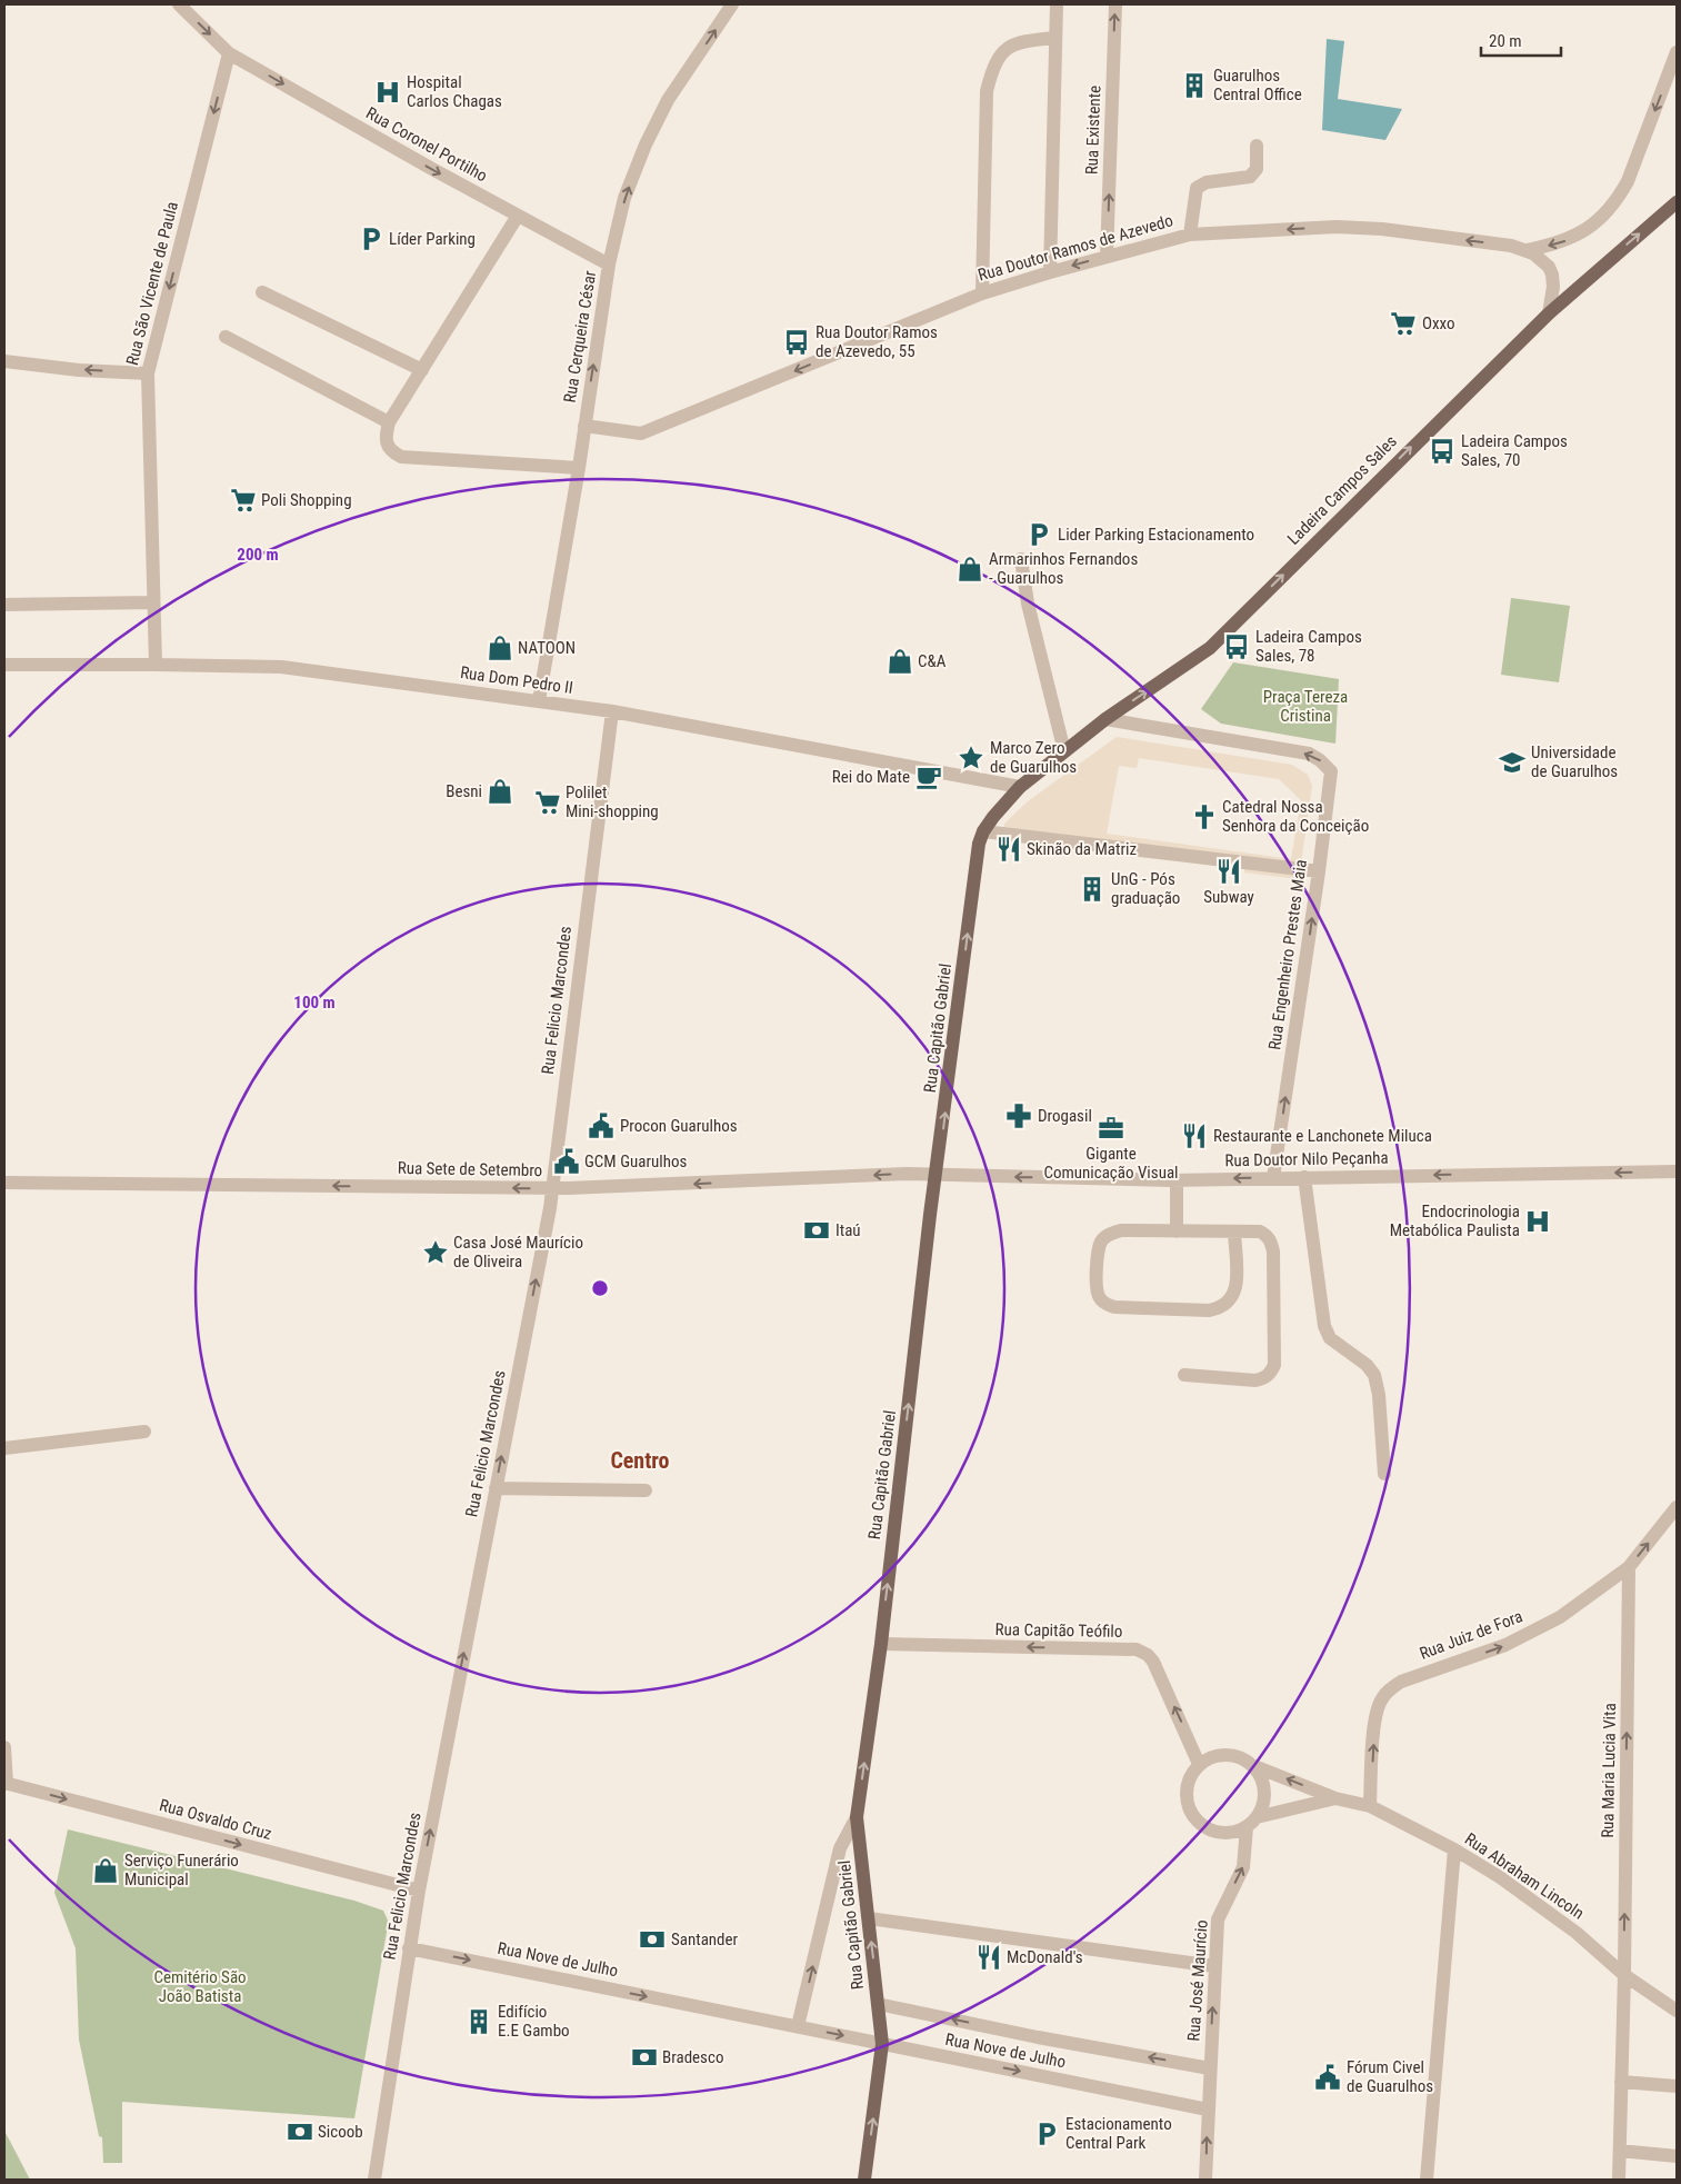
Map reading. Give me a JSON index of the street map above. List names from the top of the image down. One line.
{"streets":{"main road":["Ladeira Campos Sales","Rua Capitão Gabriel"],"street":["Rua Existente","Rua Coronel Portilho","Rua Doutor Ramos de Azevedo","Rua São Vicente de Paula","Rua Cerqueira César","Rua Dom Pedro II","Rua Engenheiro Prestes Maia","Rua Felicio Marcondes","Rua Doutor Nilo Peçanha","Rua Sete de Setembro","Rua Capitão Teófilo","Rua Juiz de Fora","Rua Maria Lucia Vita","Rua Osvaldo Cruz","Rua Abraham Lincoln","Rua Nove de Julho","Rua José Maurício"]},"crossings":[["Rua Existente","Rua Doutor Ramos de Azevedo"],["Rua Coronel Portilho","Rua São Vicente de Paula"],["Rua Coronel Portilho","Rua Cerqueira César"],["Rua Doutor Ramos de Azevedo","Rua Cerqueira César"],["Rua Doutor Ramos de Azevedo","Ladeira Campos Sales"],["Rua São Vicente de Paula","Rua Dom Pedro II"],["Rua Cerqueira César","Rua Dom Pedro II"],["Ladeira Campos Sales","Rua Dom Pedro II"],["Ladeira Campos Sales","Rua Engenheiro Prestes Maia"],["Ladeira Campos Sales","Rua Capitão Gabriel"],["Rua Dom Pedro II","Rua Felicio Marcondes"],["Rua Dom Pedro II","Rua Capitão Gabriel"],["Rua Engenheiro Prestes Maia","Rua Doutor Nilo Peçanha"],["Rua Felicio Marcondes","Rua Sete de Setembro"],["Rua Felicio Marcondes","Rua Osvaldo Cruz"],["Rua Felicio Marcondes","Rua Nove de Julho"],["Rua Capitão Gabriel","Rua Doutor Nilo Peçanha"],["Rua Capitão Gabriel","Rua Sete de Setembro"],["Rua Capitão Gabriel","Rua Capitão Teófilo"],["Rua Capitão Gabriel","Rua Nove de Julho"],["Rua Doutor Nilo Peçanha","Rua Sete de Setembro"],["Rua Capitão Teófilo","Rua Abraham Lincoln"],["Rua Capitão Teófilo","Rua José Maurício"],["Rua Juiz de Fora","Rua Maria Lucia Vita"],["Rua Juiz de Fora","Rua Abraham Lincoln"],["Rua Maria Lucia Vita","Rua Abraham Lincoln"],["Rua Abraham Lincoln","Rua José Maurício"],["Rua Nove de Julho","Rua José Maurício"]],"one_way":["Rua Coronel Portilho","Rua Doutor Ramos de Azevedo","Rua São Vicente de Paula","Rua Cerqueira César","Ladeira Campos Sales","Rua Felicio Marcondes","Rua Capitão Gabriel","Rua Doutor Nilo Peçanha","Rua Sete de Setembro","Rua Capitão Teófilo","Rua Juiz de Fora","Rua Maria Lucia Vita","Rua Osvaldo Cruz","Rua José Maurício"],"districts":["Centro"],"parks":["Praça Tereza Cristina","Cemitério São João Batista"],"places":{"building":["Guarulhos Central Office","UnG - Pós graduação","Edifício E.E Gambo"],"hospital":["Hospital Carlos Chagas","Endocrinologia Metabólica Paulista"],"parking":["Líder Parking","Lider Parking Estacionamento","Estacionamento Central Park"],"supermarket":["Oxxo","Poli Shopping","Polilet Mini-shopping"],"bus stop":["Rua Doutor Ramos de Azevedo, 55","Ladeira Campos Sales, 70","Ladeira Campos Sales, 78"],"shop":["Armarinhos Fernandos - Guarulhos","NATOON","C&A","Besni","Serviço Funerário Municipal"],"place":["Marco Zero de Guarulhos","Casa José Maurício de Oliveira"],"school or university":["Universidade de Guarulhos"],"cafe":["Rei do Mate"],"church":["Catedral Nossa Senhora da Conceição"],"restaurant":["Skinão da Matriz","Subway","Restaurante e Lanchonete Miluca","McDonald's"],"pharmacy":["Drogasil"],"public building":["Procon Guarulhos","GCM Guarulhos","Fórum Civel de Guarulhos"],"office":["Gigante Comunicação Visual"],"bank":["Itaú","Santander","Bradesco","Sicoob"]},"scale_bar":"20 m","rings":["200 m","100 m"]}
